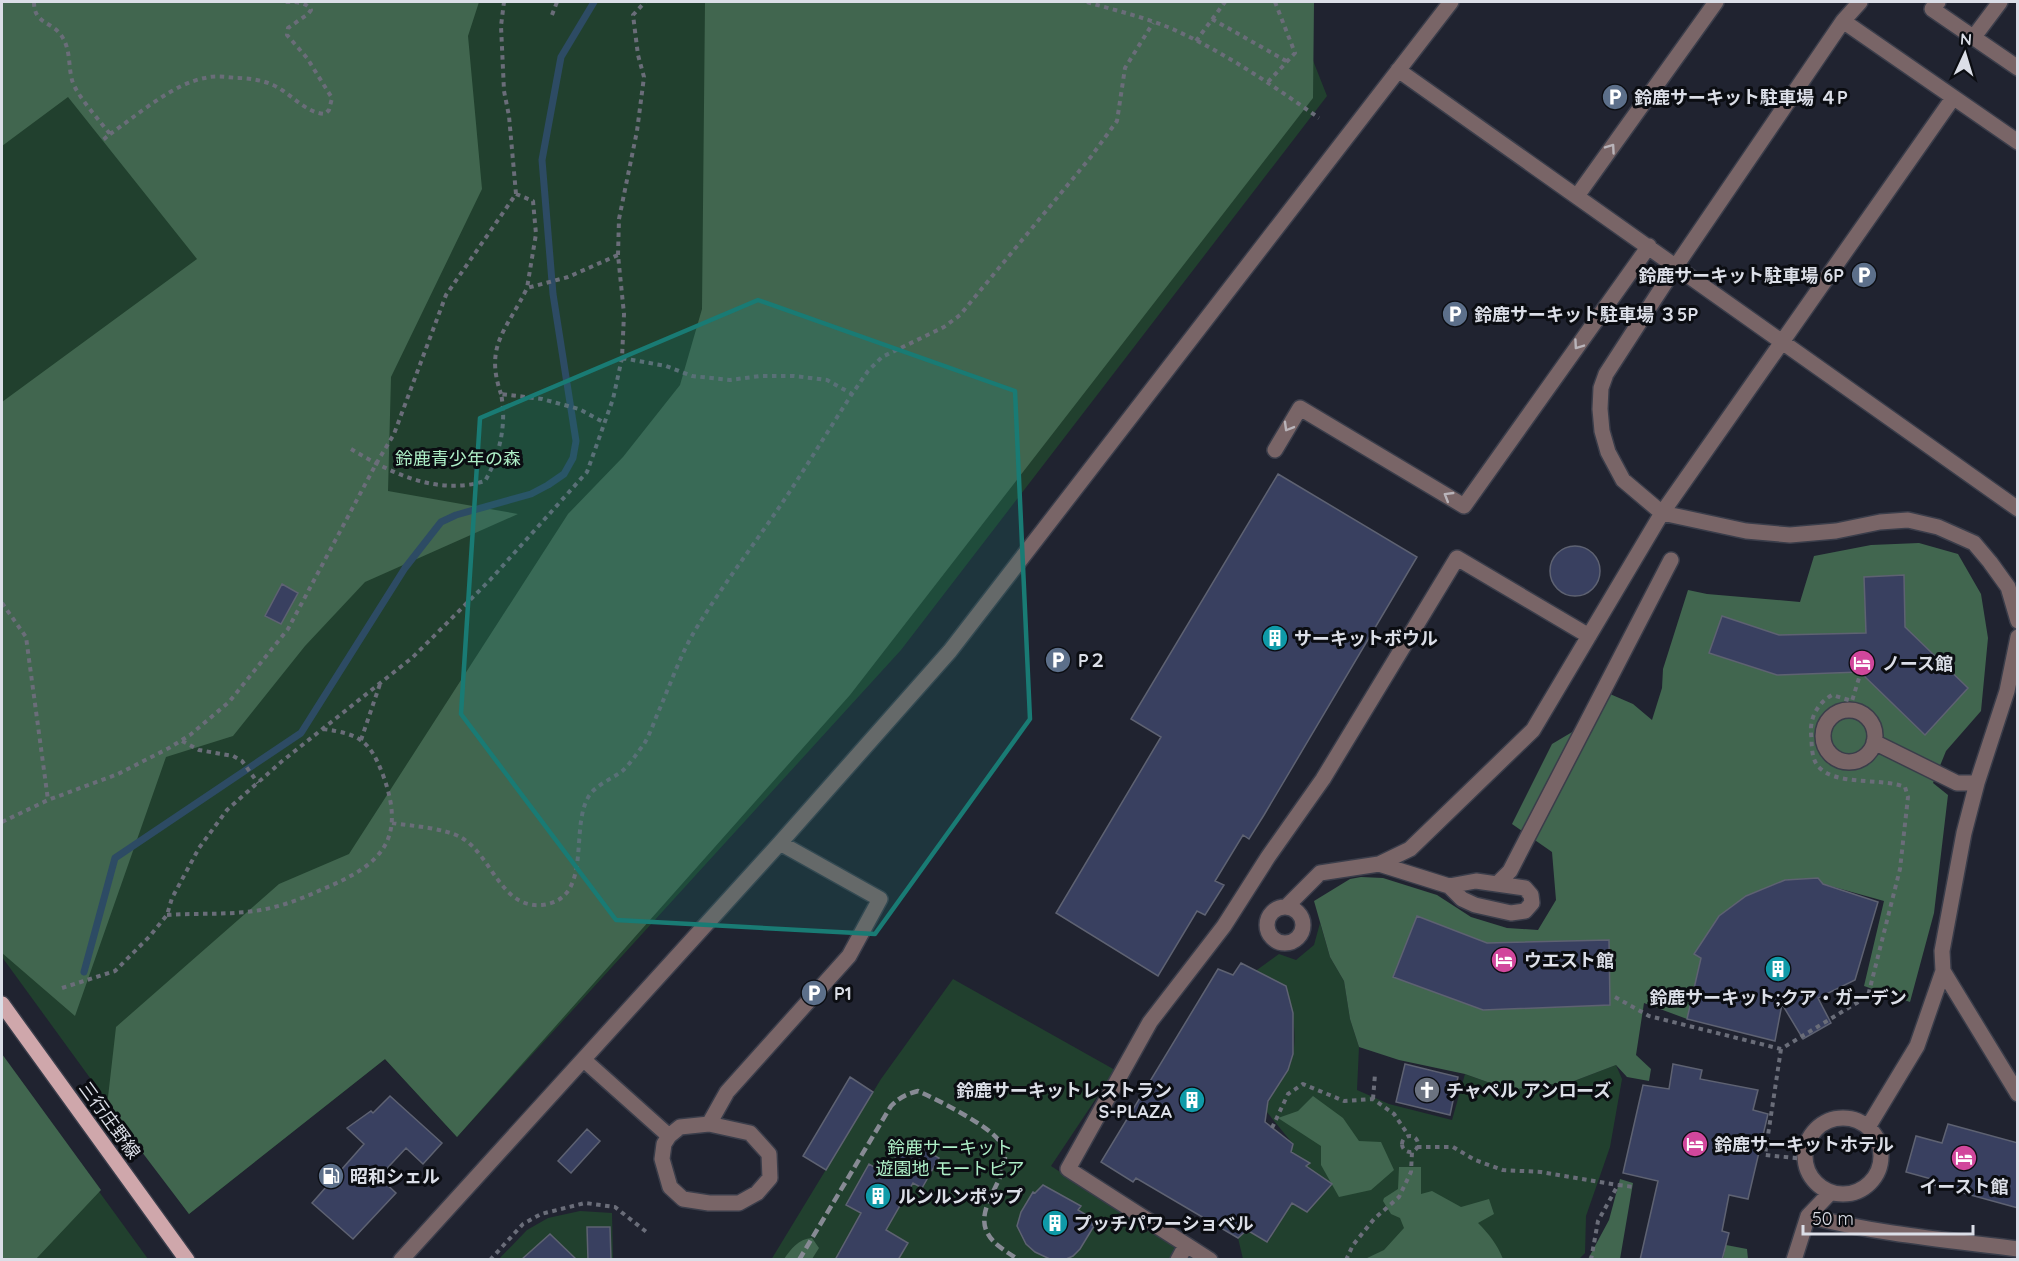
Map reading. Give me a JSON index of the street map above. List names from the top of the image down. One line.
{"streets":{"main road":["三行庄野線"]},"parks":["鈴鹿青少年の森","鈴鹿サーキット 遊園地 モートピア"],"places":{"parking":["鈴鹿サーキット駐車場 ４P","鈴鹿サーキット駐車場 6P","鈴鹿サーキット駐車場 ３5P","P２","P1"],"building":["サーキットボウル","鈴鹿サーキット;クア・ガーデン","鈴鹿サーキットレストラン S-PLAZA","ルンルンポップ","プッチパワーショベル"],"hotel":["ノース館","ウエスト館","鈴鹿サーキットホテル","イースト館"],"church":["チャペル アンローズ"],"fuel station":["昭和シェル"]},"scale_bar":"50 m","north":"top"}
